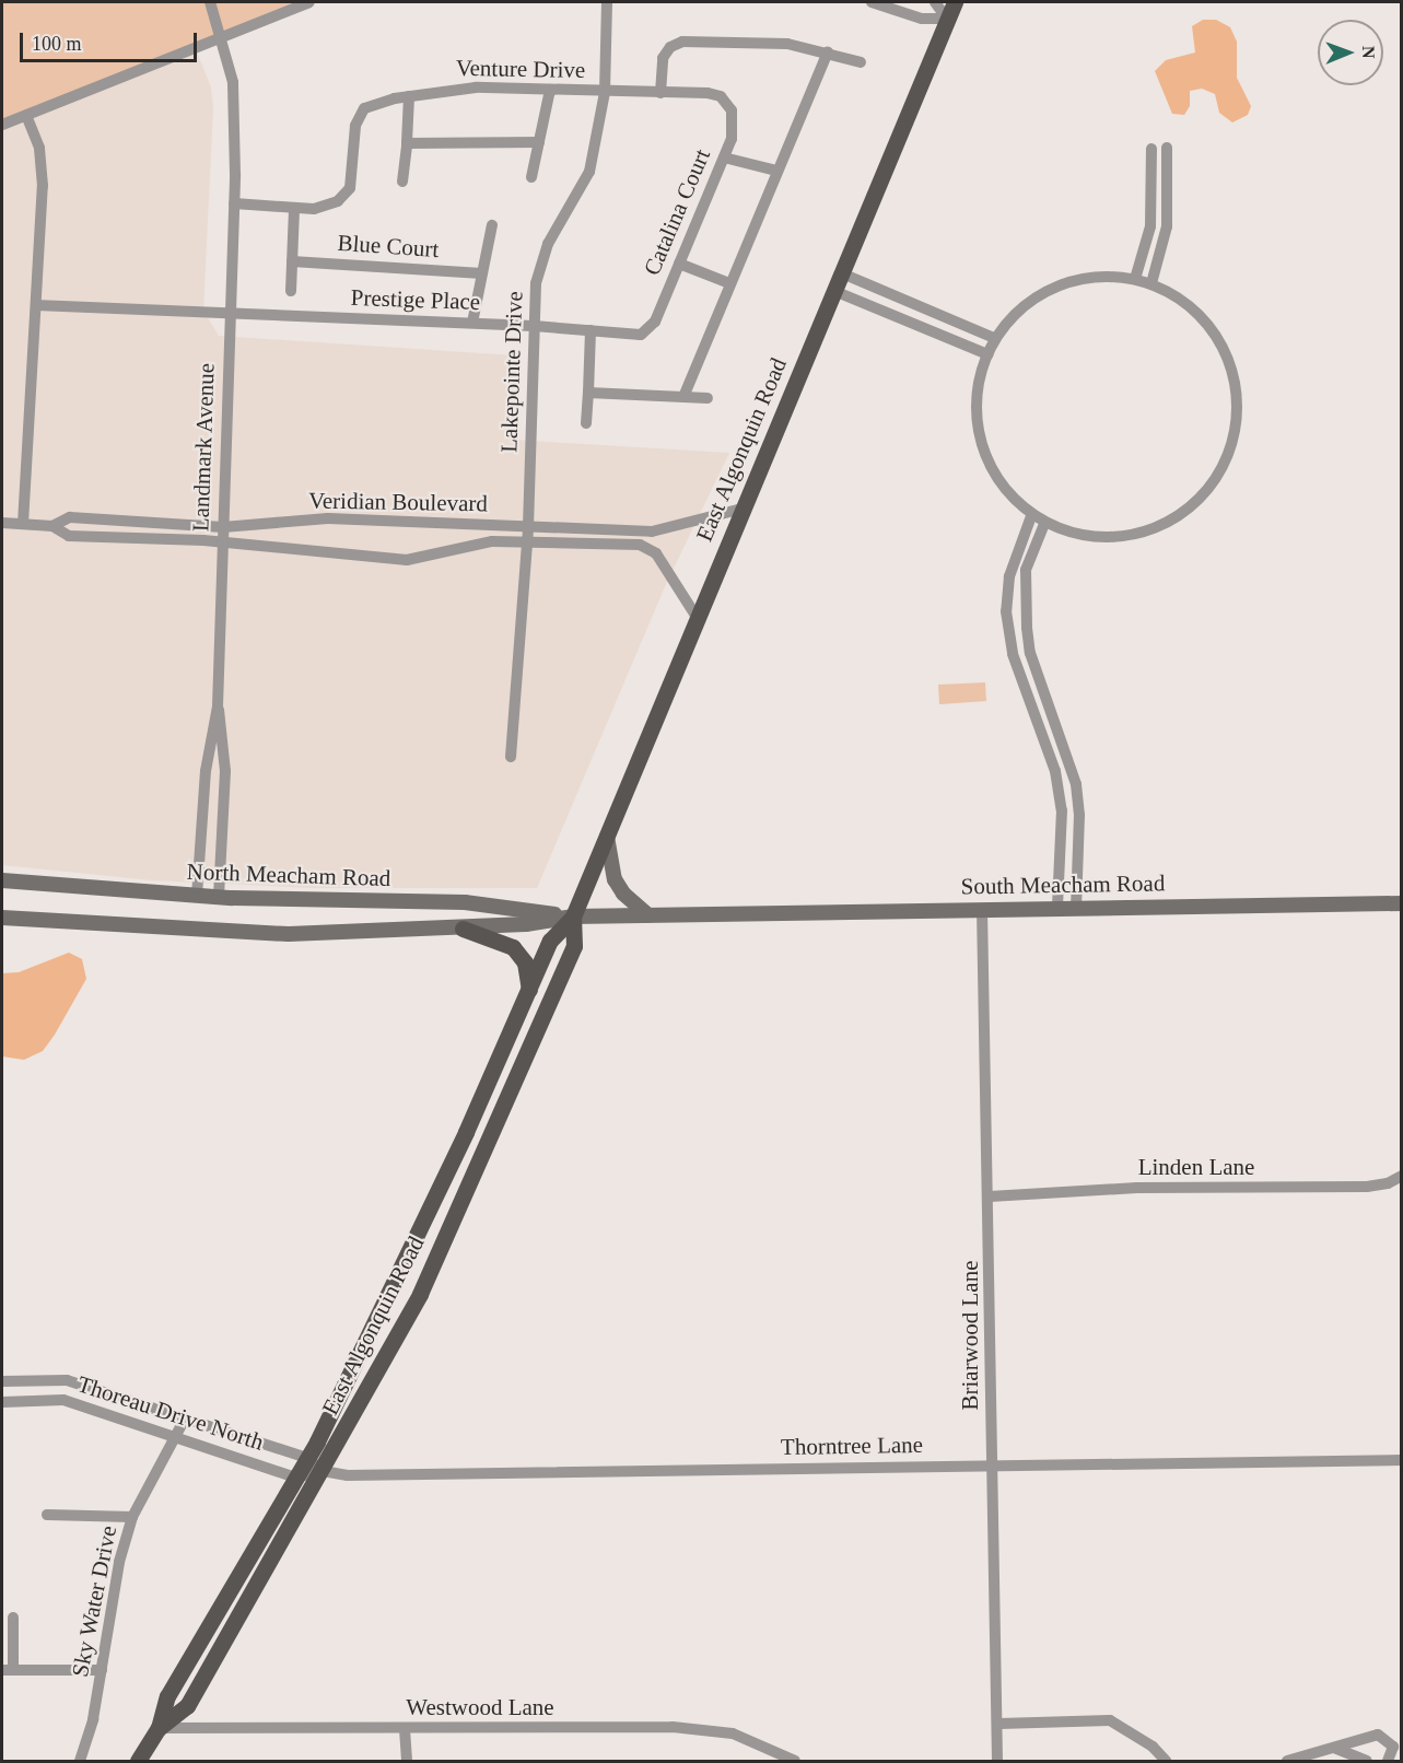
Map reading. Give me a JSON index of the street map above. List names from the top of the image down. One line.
{"streets":{"main road":["East Algonquin Road","North Meacham Road","South Meacham Road"],"street":["Venture Drive","Catalina Court","Blue Court","Prestige Place","Lakepointe Drive","Landmark Avenue","Veridian Boulevard","Linden Lane","Briarwood Lane","Thoreau Drive North","Thorntree Lane","Sky Water Drive","Westwood Lane"]},"crossings":[["Venture Drive","Catalina Court"],["Venture Drive","Lakepointe Drive"],["Venture Drive","Landmark Avenue"],["Catalina Court","Prestige Place"],["Prestige Place","Lakepointe Drive"],["Prestige Place","Landmark Avenue"],["Lakepointe Drive","Veridian Boulevard"],["Landmark Avenue","Veridian Boulevard"],["Landmark Avenue","North Meacham Road"],["East Algonquin Road","Veridian Boulevard"],["East Algonquin Road","North Meacham Road"],["East Algonquin Road","Thoreau Drive North"],["East Algonquin Road","Thorntree Lane"],["East Algonquin Road","Westwood Lane"],["North Meacham Road","South Meacham Road"],["South Meacham Road","Briarwood Lane"],["Linden Lane","Briarwood Lane"],["Briarwood Lane","Thorntree Lane"],["Thoreau Drive North","Sky Water Drive"]],"scale_bar":"100 m","north":"right"}
